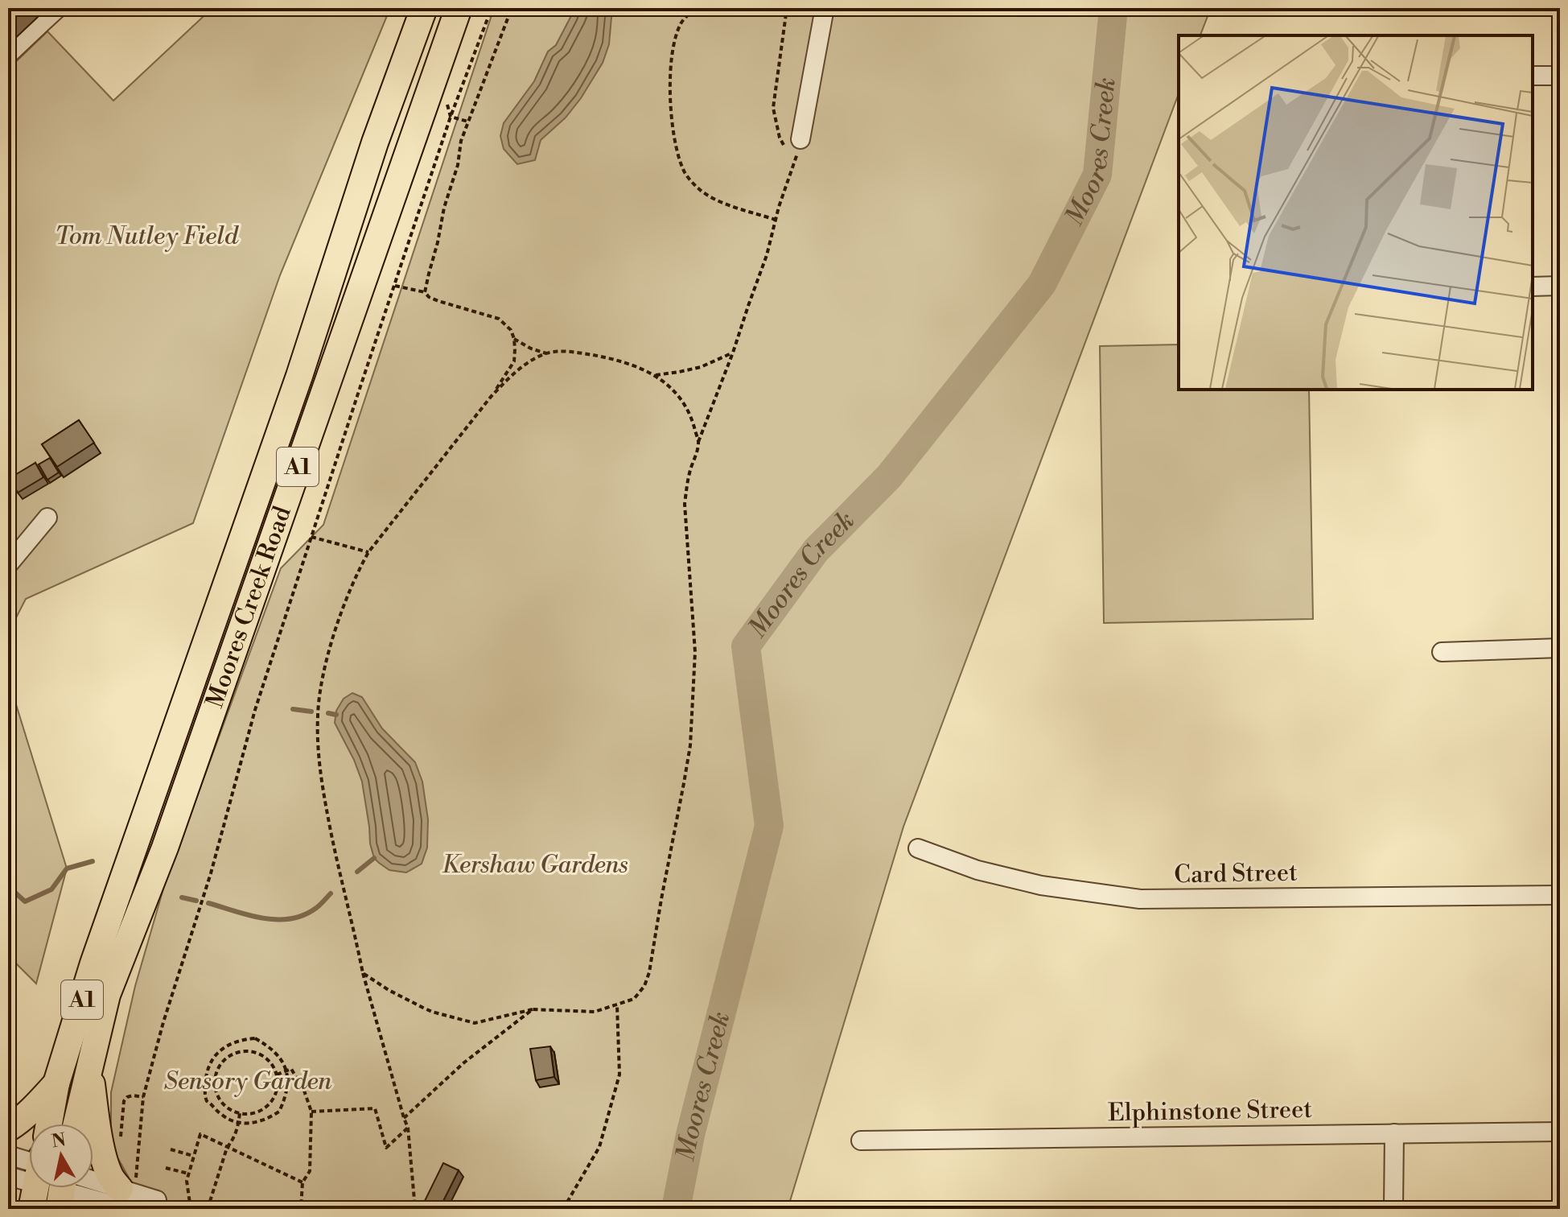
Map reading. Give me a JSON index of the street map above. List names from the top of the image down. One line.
{"streets":{"highway":["A1","Moores Creek Road"],"street":["Card Street","Elphinstone Street"]},"water":["Moores Creek"],"parks":["Tom Nutley Field","Kershaw Gardens","Sensory Garden"],"north":"top"}
